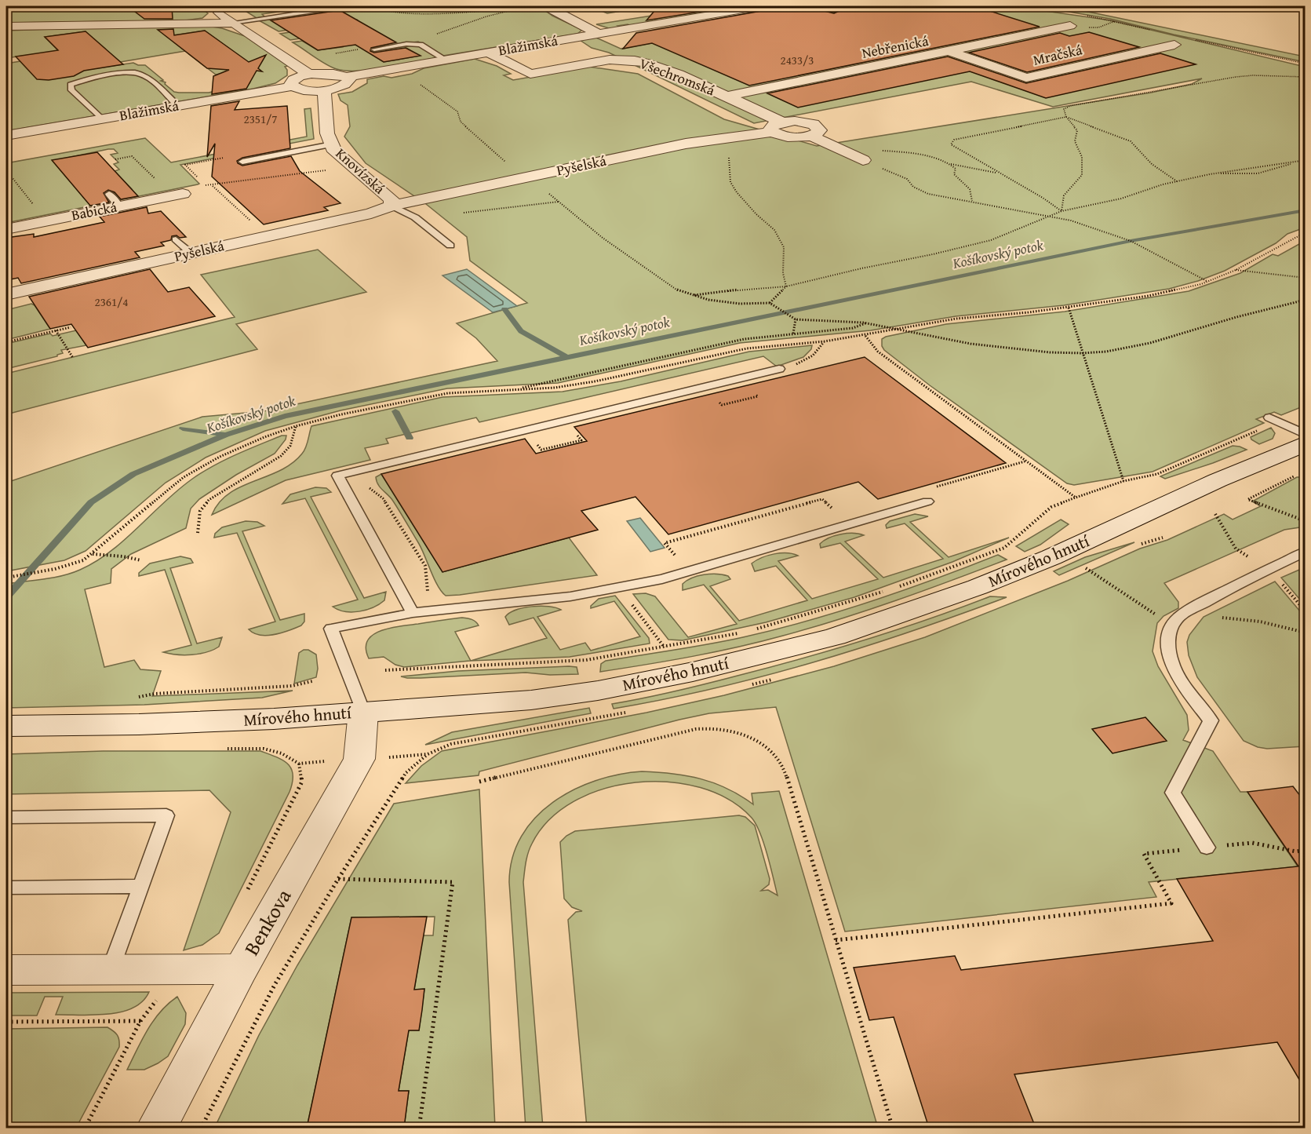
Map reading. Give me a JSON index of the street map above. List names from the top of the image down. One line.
{"streets":{"street":["Blažimská","Nebřenická","Mračská","Všechromská","Pyšelská","Knovízská","Babická","Mírového hnutí","Benkova"]},"crossings":[["Blažimská","Všechromská"],["Nebřenická","Mračská"],["Nebřenická","Všechromská"],["Všechromská","Pyšelská"],["Pyšelská","Knovízská"],["Mírového hnutí","Benkova"]],"water":["Košíkovský potok"],"house_numbers":["2433/3","2351/7","2361/4"]}
